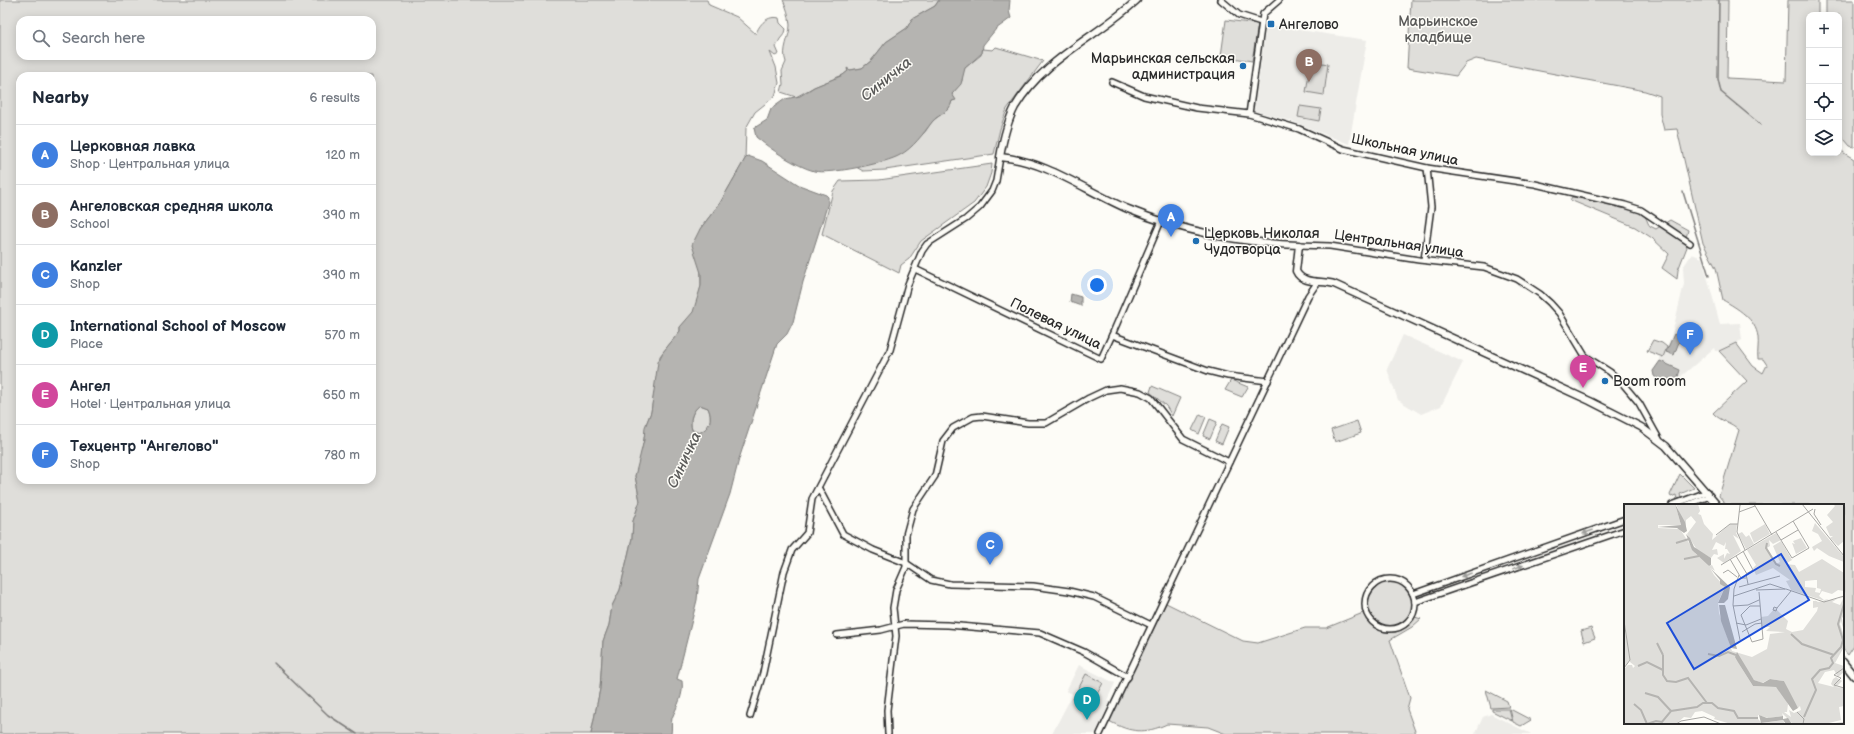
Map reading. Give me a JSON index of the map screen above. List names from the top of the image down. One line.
{"streets":{"street":["Школьная улица","Центральная улица","Полевая улица"]},"water":["Синичка"],"parks":["Марьинское кладбище"],"places":{"transit":["Ангелово"],"other":["Марьинская сельская администрация","Церковь Николая Чудотворца","Boom room"]},"page":{"map_buttons":["+","−"],"search":"Search here","pins":["B","A","F","E","C","D"],"heading":["Nearby","6 results"],"list":[{"mark":"A","name":"Церковная лавка","note":"Shop · Центральная улица","value":"120 m"},{"mark":"B","name":"Ангеловская средняя школа","note":"School","value":"390 m"},{"mark":"C","name":"Kanzler","note":"Shop","value":"390 m"},{"mark":"D","name":"International School of Moscow","note":"Place","value":"570 m"},{"mark":"E","name":"Ангел","note":"Hotel · Центральная улица","value":"650 m"},{"mark":"F","name":"Техцентр \"Ангелово\"","note":"Shop","value":"780 m"}]}}
